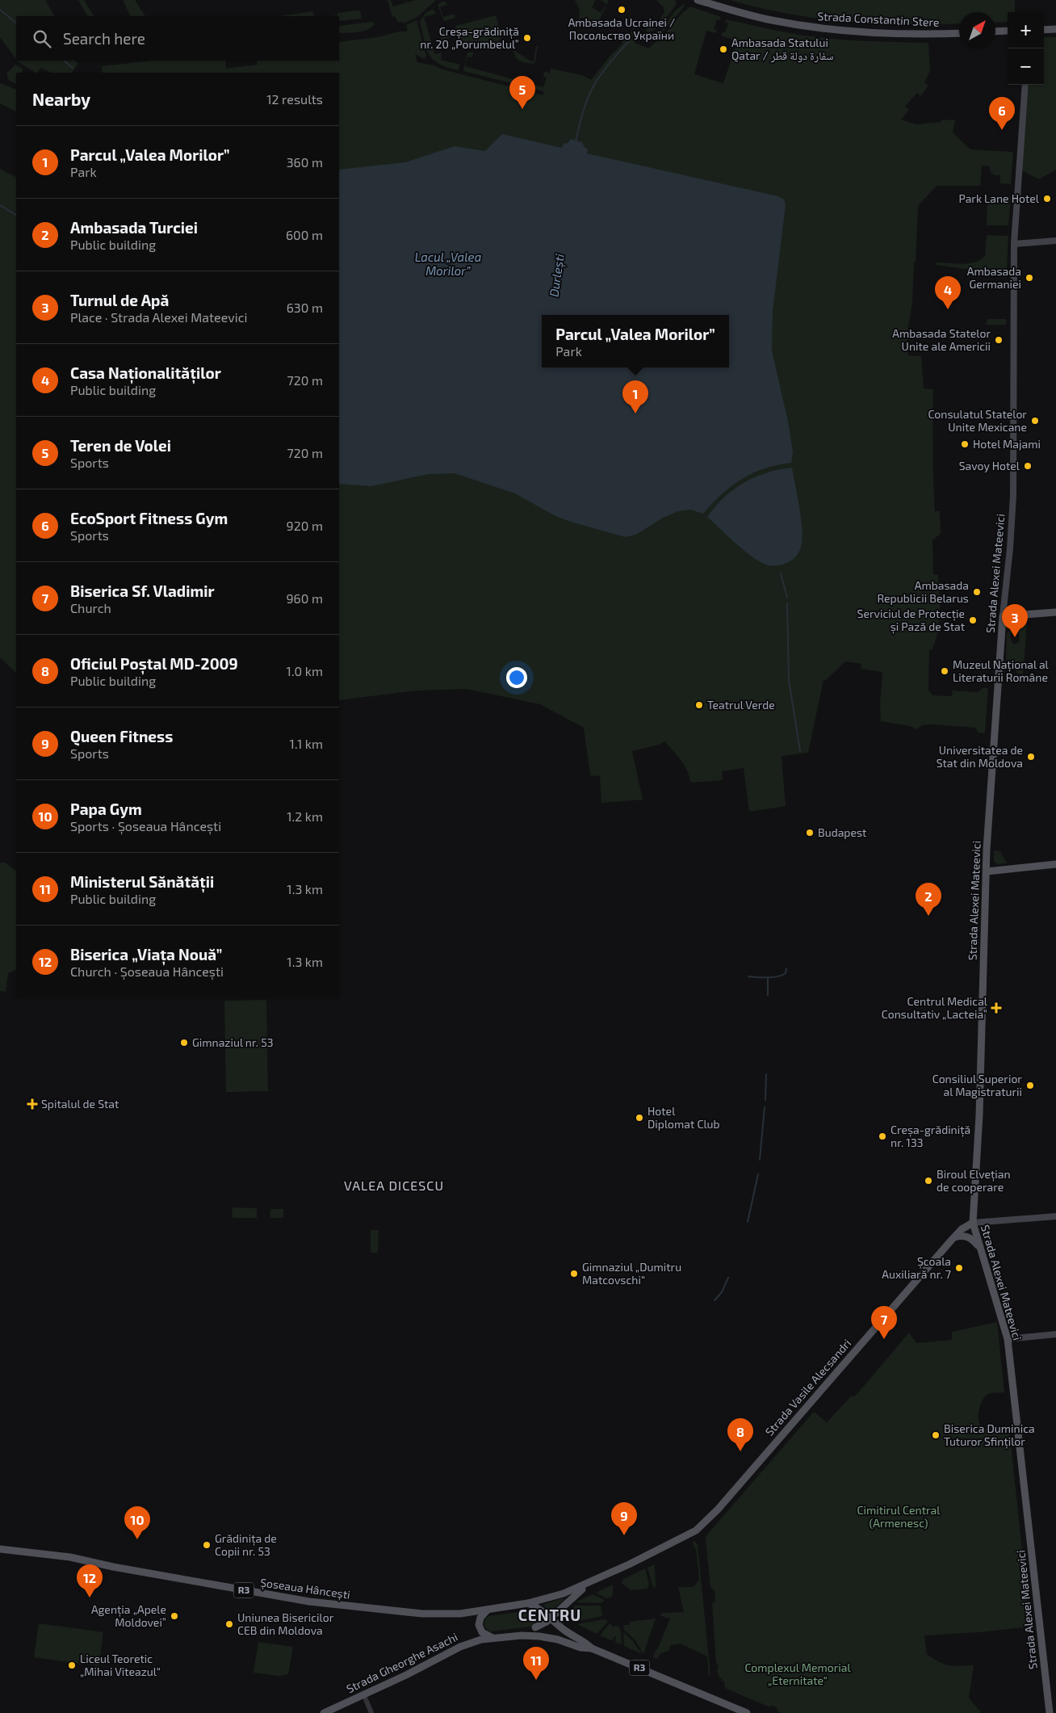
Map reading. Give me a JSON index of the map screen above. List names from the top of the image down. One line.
{"streets":{"main road":["Strada Constantin Stere","Strada Alexei Mateevici","Strada Vasile Alecsandri","Șoseaua Hâncești","R3","Strada Gheorghe Asachi"]},"crossings":[["Strada Alexei Mateevici","Strada Vasile Alecsandri"],["Strada Vasile Alecsandri","R3"],["Șoseaua Hâncești","R3"],["R3","Strada Gheorghe Asachi"]],"districts":["VALEA DICESCU","CENTRU"],"water":["Lacul „Valea Morilor”","Durlești"],"parks":["Cimitirul Central (Armenesc)","Complexul Memorial „Eternitate“"],"places":{"other":["Ambasada Ucrainei / Посольство України","Creșa-grădiniță nr. 20 „Porumbelul”","Ambasada Statului Qatar / سفارة دولة قطر","Park Lane Hotel","Ambasada Germaniei","Ambasada Statelor Unite ale Americii","Consulatul Statelor Unite Mexicane","Hotel Majami","Savoy Hotel","Ambasada Republicii Belarus","Serviciul de Protecție și Pază de Stat","Muzeul Național al Literaturii Române","Teatrul Verde","Universitatea de Stat din Moldova","Budapest","Gimnaziul nr. 53","Consiliul Superior al Magistraturii","Hotel Diplomat Club","Creșa-grădiniță nr. 133","Biroul Elvețian de cooperare","Școala Auxiliară nr. 7","Gimnaziul „Dumitru Matcovschi“","Biserica Duminica Tuturor Sfinților","Grădinița de Copii nr. 53","Agenția „Apele Moldovei”","Uniunea Bisericilor CEB din Moldova","Liceul Teoretic „Mihai Viteazul“"],"health":["Centrul Medical Consultativ „Lacteia”","Spitalul de Stat"]},"north":"top right","page":{"map_buttons":["+","−"],"search":"Search here","heading":["Nearby","12 results"],"pins":["5","6","4","1","3","2","7","8","9","10","12","11"],"list":[{"mark":"1","name":"Parcul „Valea Morilor”","note":"Park","value":"360 m"},{"mark":"2","name":"Ambasada Turciei","note":"Public building","value":"600 m"},{"mark":"3","name":"Turnul de Apă","note":"Place · Strada Alexei Mateevici","value":"630 m"},{"mark":"4","name":"Casa Naționalităților","note":"Public building","value":"720 m"},{"mark":"5","name":"Teren de Volei","note":"Sports","value":"720 m"},{"mark":"6","name":"EcoSport Fitness Gym","note":"Sports","value":"920 m"},{"mark":"7","name":"Biserica Sf. Vladimir","note":"Church","value":"960 m"},{"mark":"8","name":"Oficiul Poștal MD-2009","note":"Public building","value":"1.0 km"},{"mark":"9","name":"Queen Fitness","note":"Sports","value":"1.1 km"},{"mark":"10","name":"Papa Gym","note":"Sports · Șoseaua Hâncești","value":"1.2 km"},{"mark":"11","name":"Ministerul Sănătății","note":"Public building","value":"1.3 km"},{"mark":"12","name":"Biserica „Viața Nouă”","note":"Church · Șoseaua Hâncești","value":"1.3 km"}],"popup":["Parcul „Valea Morilor”","Park"]}}
